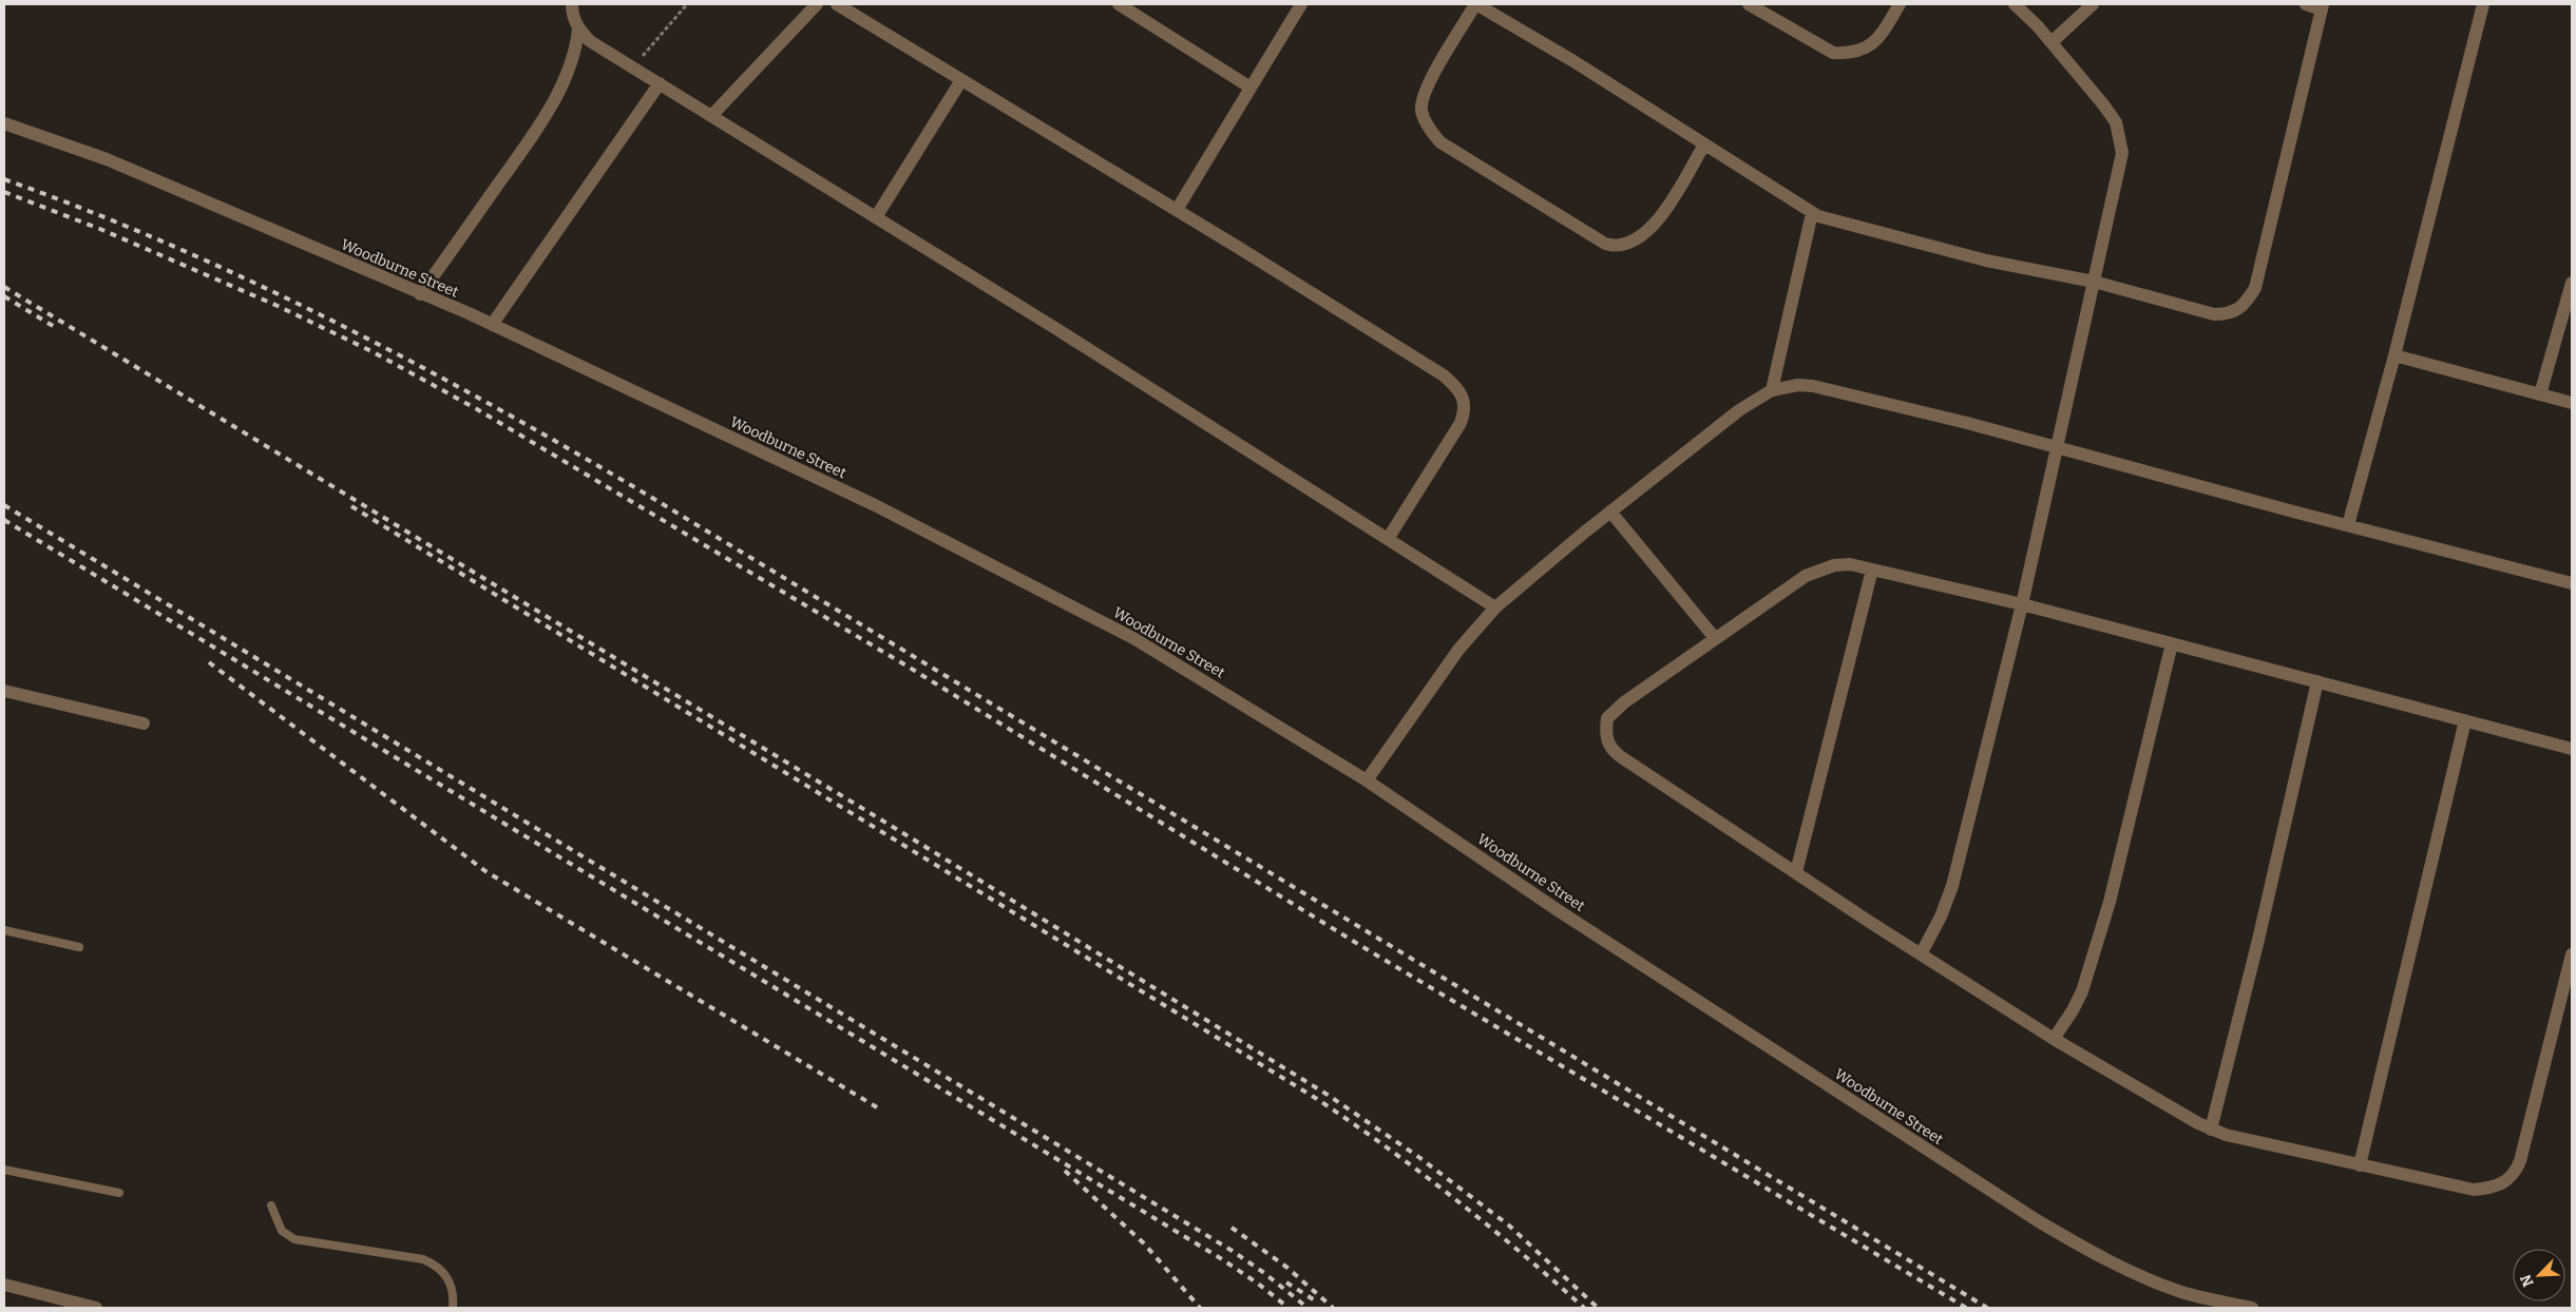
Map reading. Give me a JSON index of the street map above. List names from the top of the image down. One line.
{"streets":{"street":["Woodburne Street"]},"north":"bottom left"}
